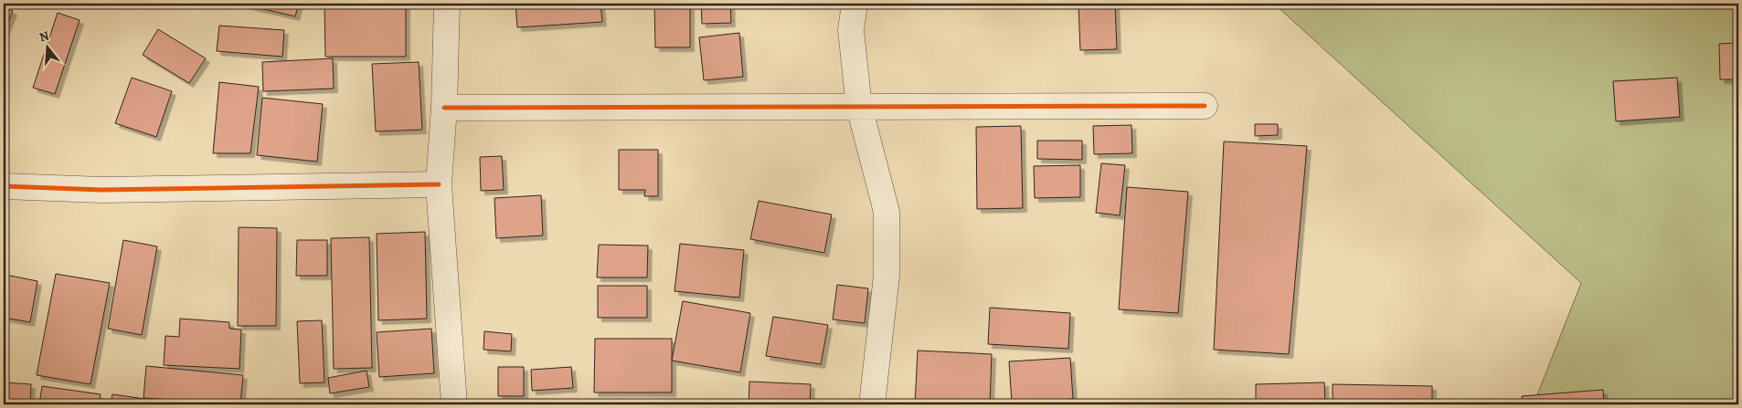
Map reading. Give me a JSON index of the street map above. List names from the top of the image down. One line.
{"north":"top"}
